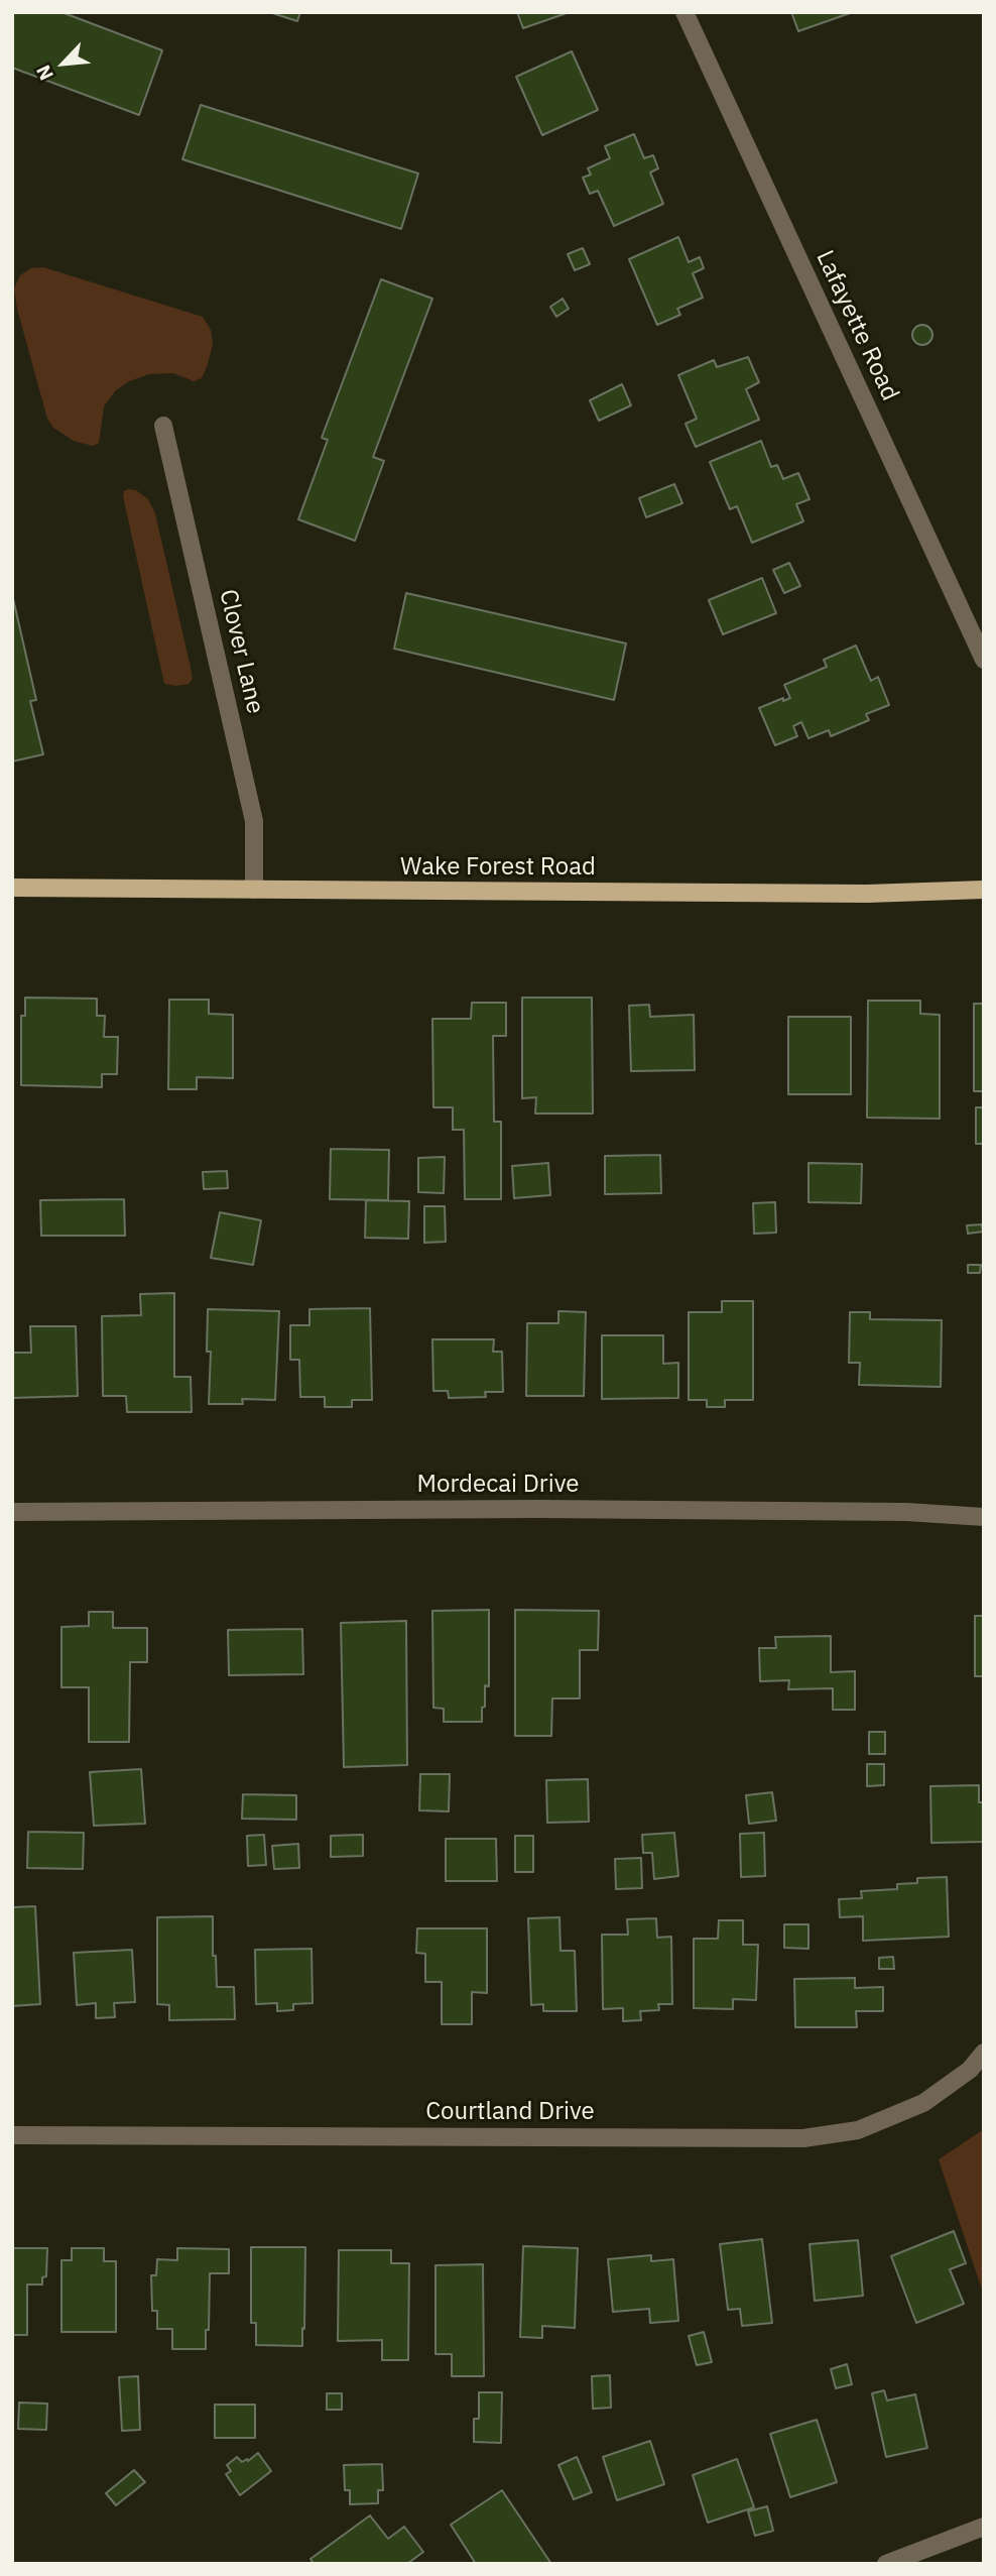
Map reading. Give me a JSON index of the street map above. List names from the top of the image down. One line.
{"streets":{"main road":["Wake Forest Road"],"street":["Lafayette Road","Clover Lane","Mordecai Drive","Courtland Drive"]},"crossings":[["Clover Lane","Wake Forest Road"]],"north":"bottom left"}
